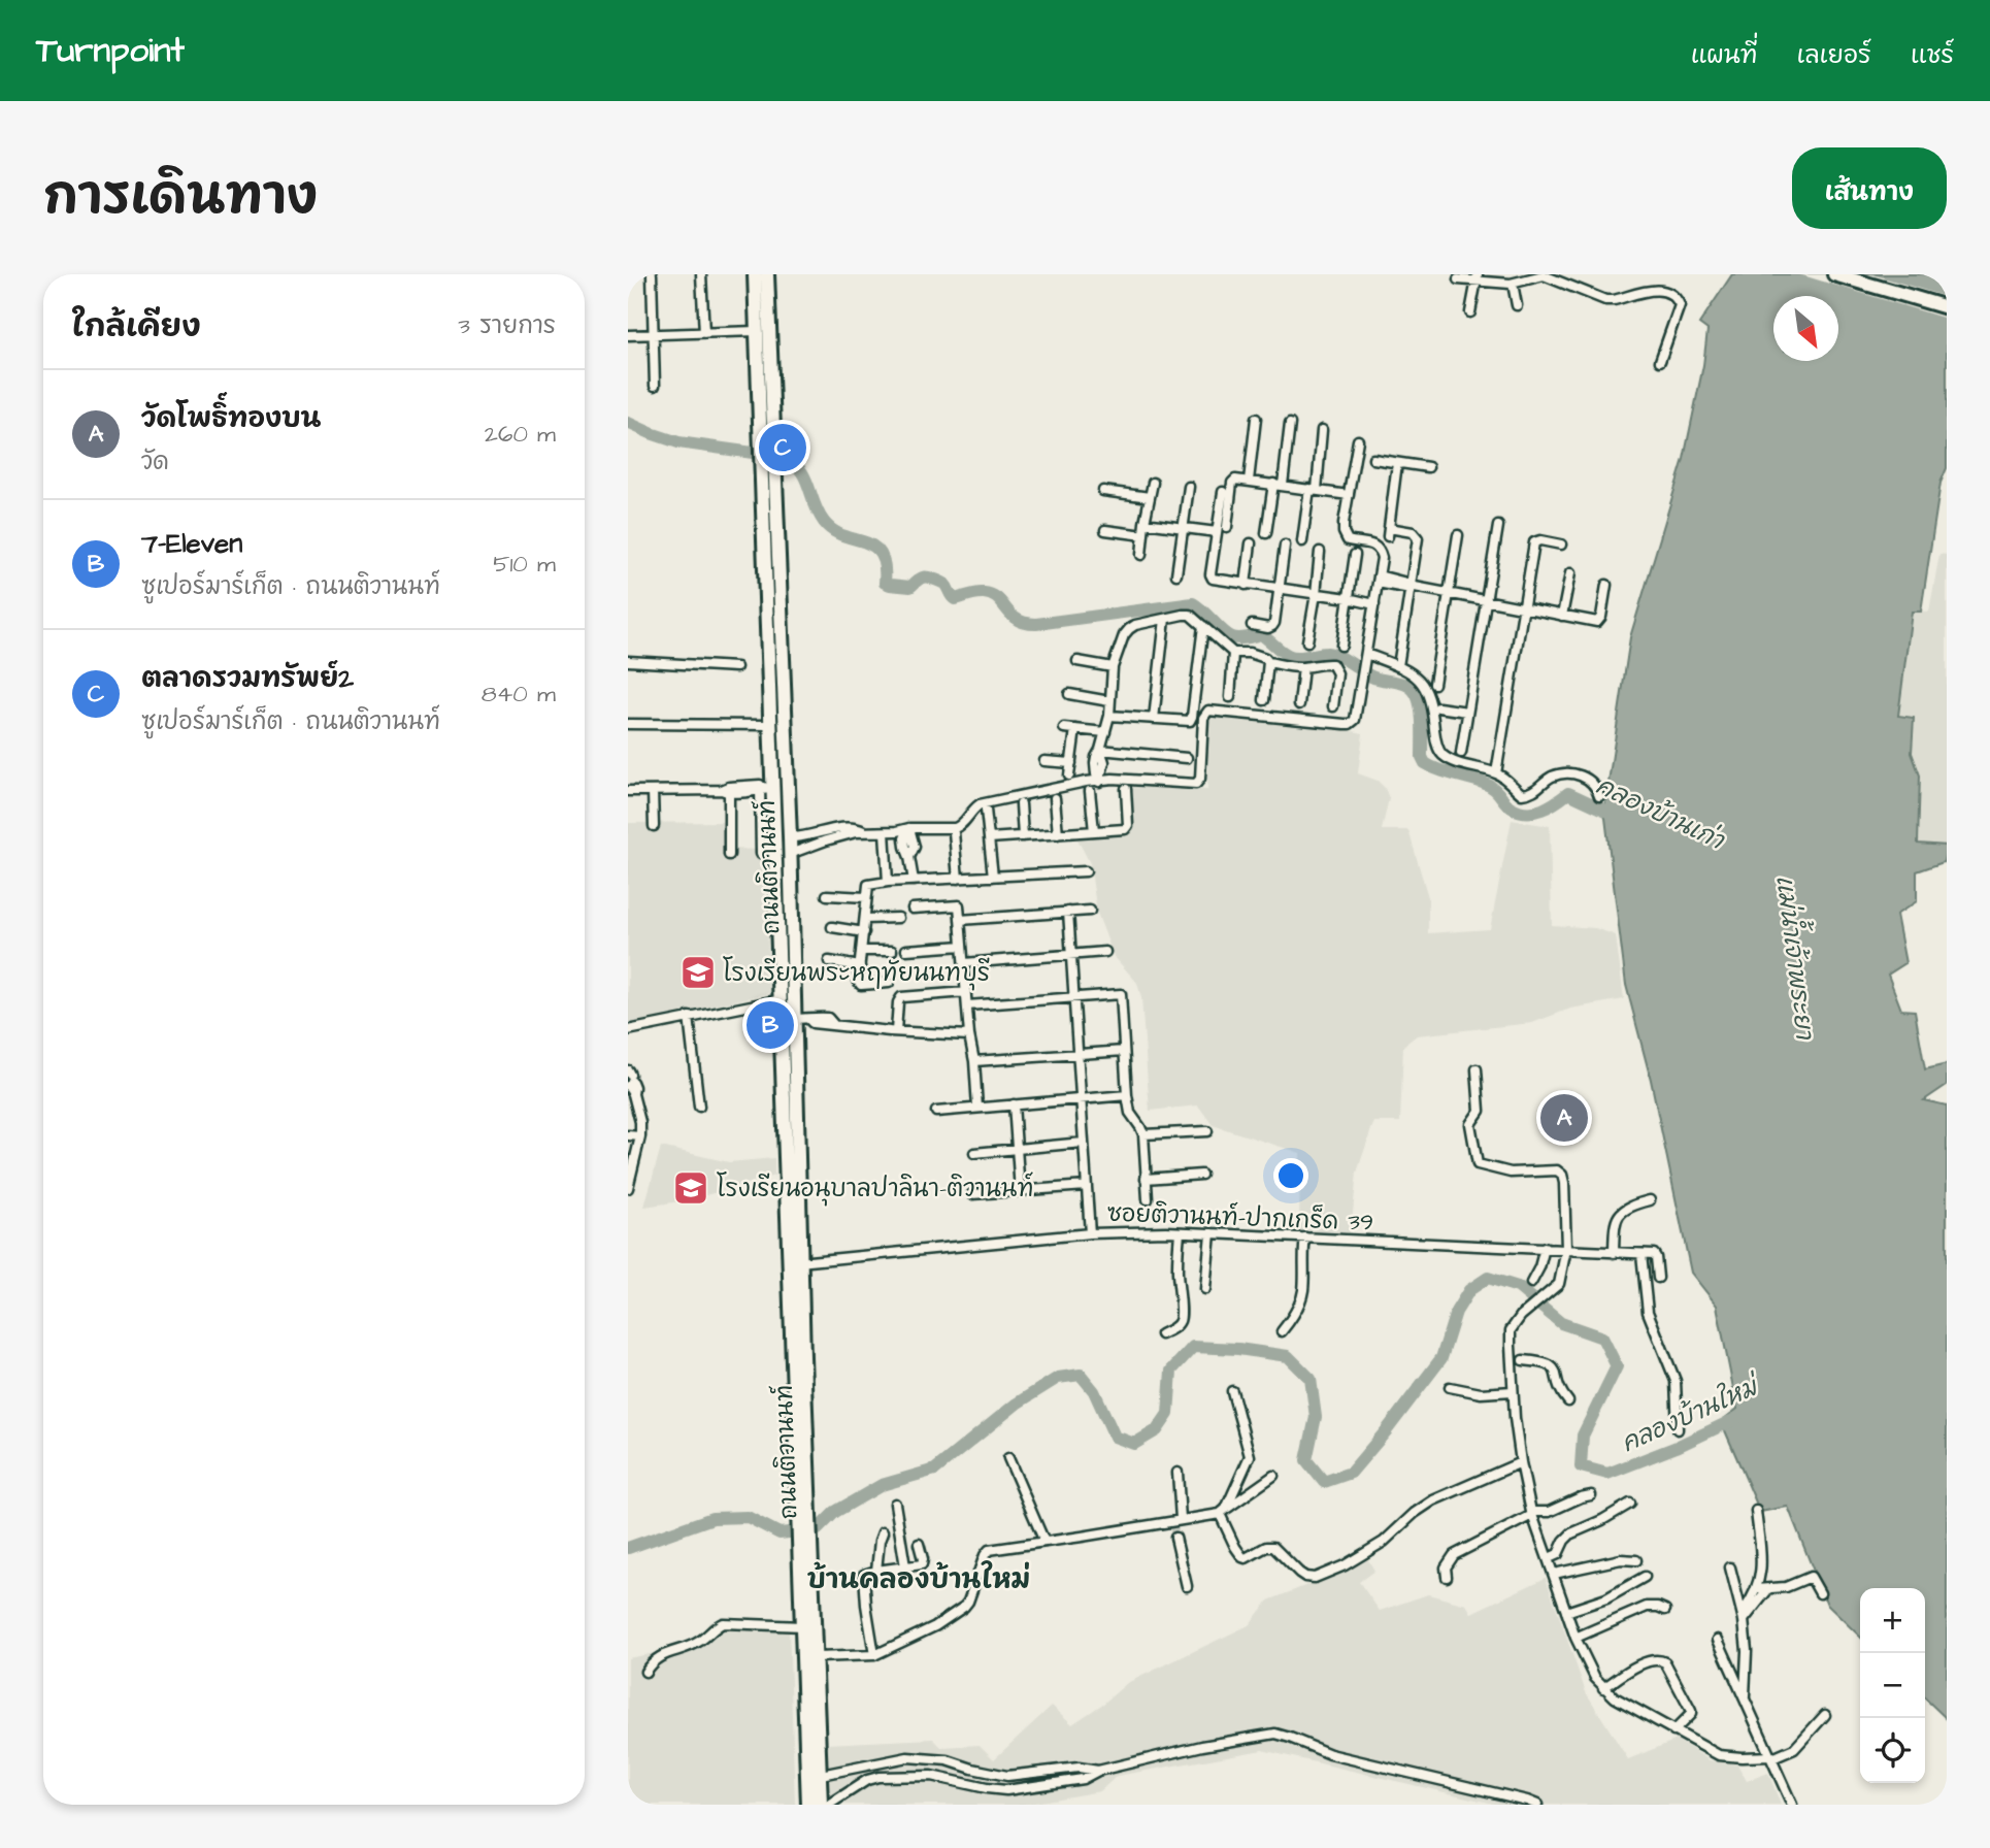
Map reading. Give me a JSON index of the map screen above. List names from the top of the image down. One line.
{"streets":{"main road":["ถนนติวานนท์"],"street":["ซอยติวานนท์-ปากเกร็ด 39"]},"crossings":[["ถนนติวานนท์","ซอยติวานนท์-ปากเกร็ด 39"]],"districts":["บ้านคลองบ้านใหม่"],"water":["คลองบ้านเก่า","แม่น้ำเจ้าพระยา","คลองบ้านใหม่"],"places":{"school or university":["โรงเรียนพระหฤทัยนนทบุรี","โรงเรียนอนุบาลปาลินา-ติวานนท์"]},"north":"bottom right","page":{"header":"Turnpoint","nav":["แผนที่","เลเยอร์","แชร์"],"title":"การเดินทาง","buttons":"เส้นทาง","heading":["ใกล้เคียง","3 รายการ"],"list":[{"mark":"A","name":"วัดโพธิ์ทองบน","note":"วัด","value":"260 m"},{"mark":"B","name":"7-Eleven","note":"ซูเปอร์มาร์เก็ต · ถนนติวานนท์","value":"510 m"},{"mark":"C","name":"ตลาดรวมทรัพย์2","note":"ซูเปอร์มาร์เก็ต · ถนนติวานนท์","value":"840 m"}],"pins":["C","B","A"],"map_buttons":["+","−"]}}
